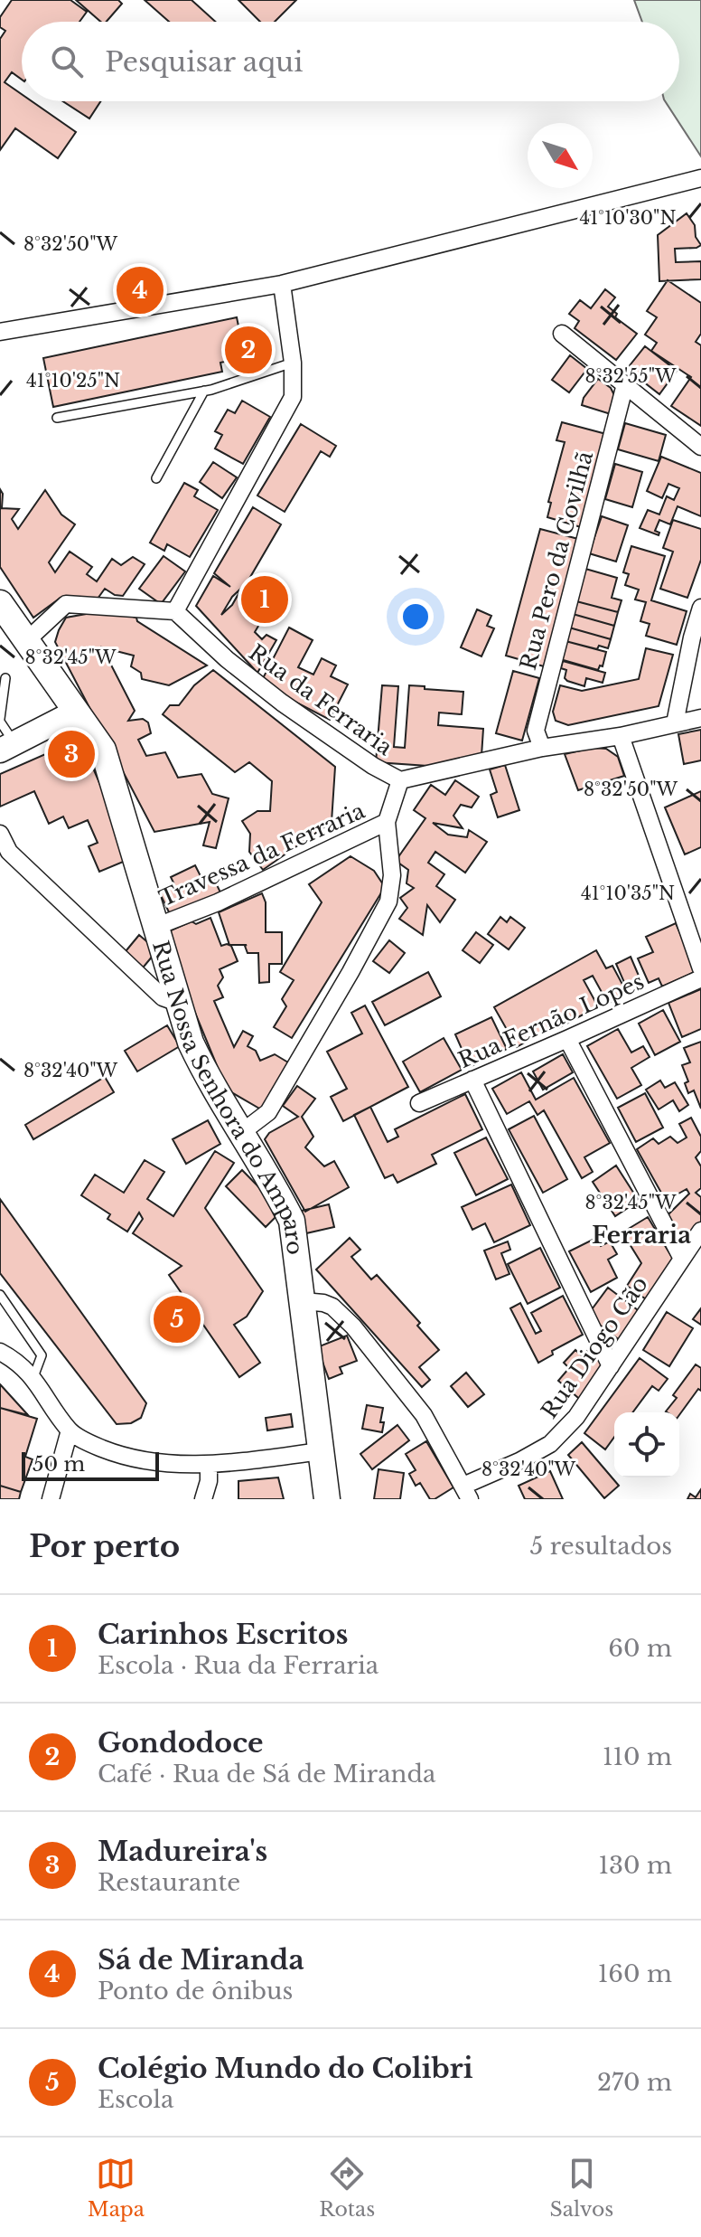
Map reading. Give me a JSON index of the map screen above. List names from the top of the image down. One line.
{"streets":{"main road":["Rua Nossa Senhora do Amparo"],"street":["Rua Pero da Covilhã","Rua da Ferraria","Travessa da Ferraria","Rua Fernão Lopes","Rua Diogo Cão"]},"crossings":[["Rua Pero da Covilhã","Rua da Ferraria"],["Travessa da Ferraria","Rua Nossa Senhora do Amparo"]],"districts":["Ferraria"],"scale_bar":"50 m","north":"bottom right","page":{"search":"Pesquisar aqui","pins":["4","2","1","3","5"],"scale":"50 m","heading":["Por perto","5 resultados"],"list":[{"mark":"1","name":"Carinhos Escritos","note":"Escola · Rua da Ferraria","value":"60 m"},{"mark":"2","name":"Gondodoce","note":"Café · Rua de Sá de Miranda","value":"110 m"},{"mark":"3","name":"Madureira's","note":"Restaurante","value":"130 m"},{"mark":"4","name":"Sá de Miranda","note":"Ponto de ônibus","value":"160 m"},{"mark":"5","name":"Colégio Mundo do Colibri","note":"Escola","value":"270 m"}],"nav":["Mapa","Rotas","Salvos"]},"coordinates":["41°10'30\"N","8°32'50\"W","8°32'55\"W","41°10'25\"N","8°32'45\"W","41°10'35\"N","8°32'40\"W"]}
